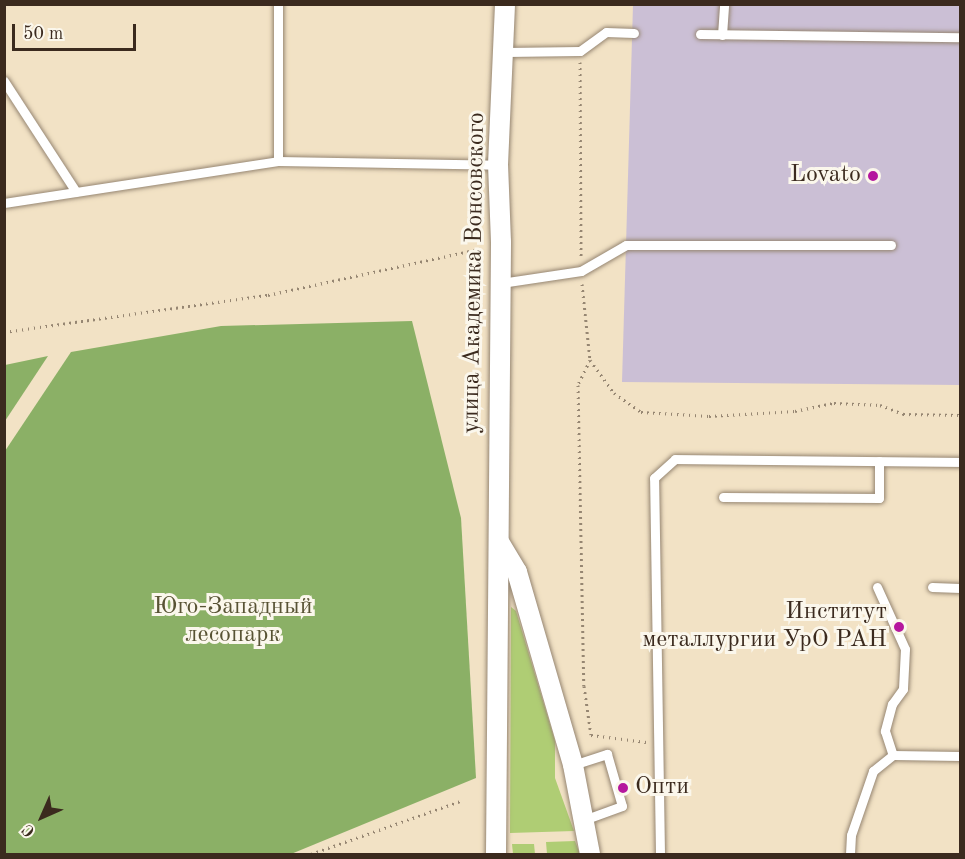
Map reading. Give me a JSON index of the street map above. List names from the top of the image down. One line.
{"streets":{"street":["улица Академика Вонсовского"]},"parks":["Юго-Западный лесопарк"],"places":["Lovato","Институт металлургии УрО РАН","Опти"],"scale_bar":"50 m","north":"bottom left"}
